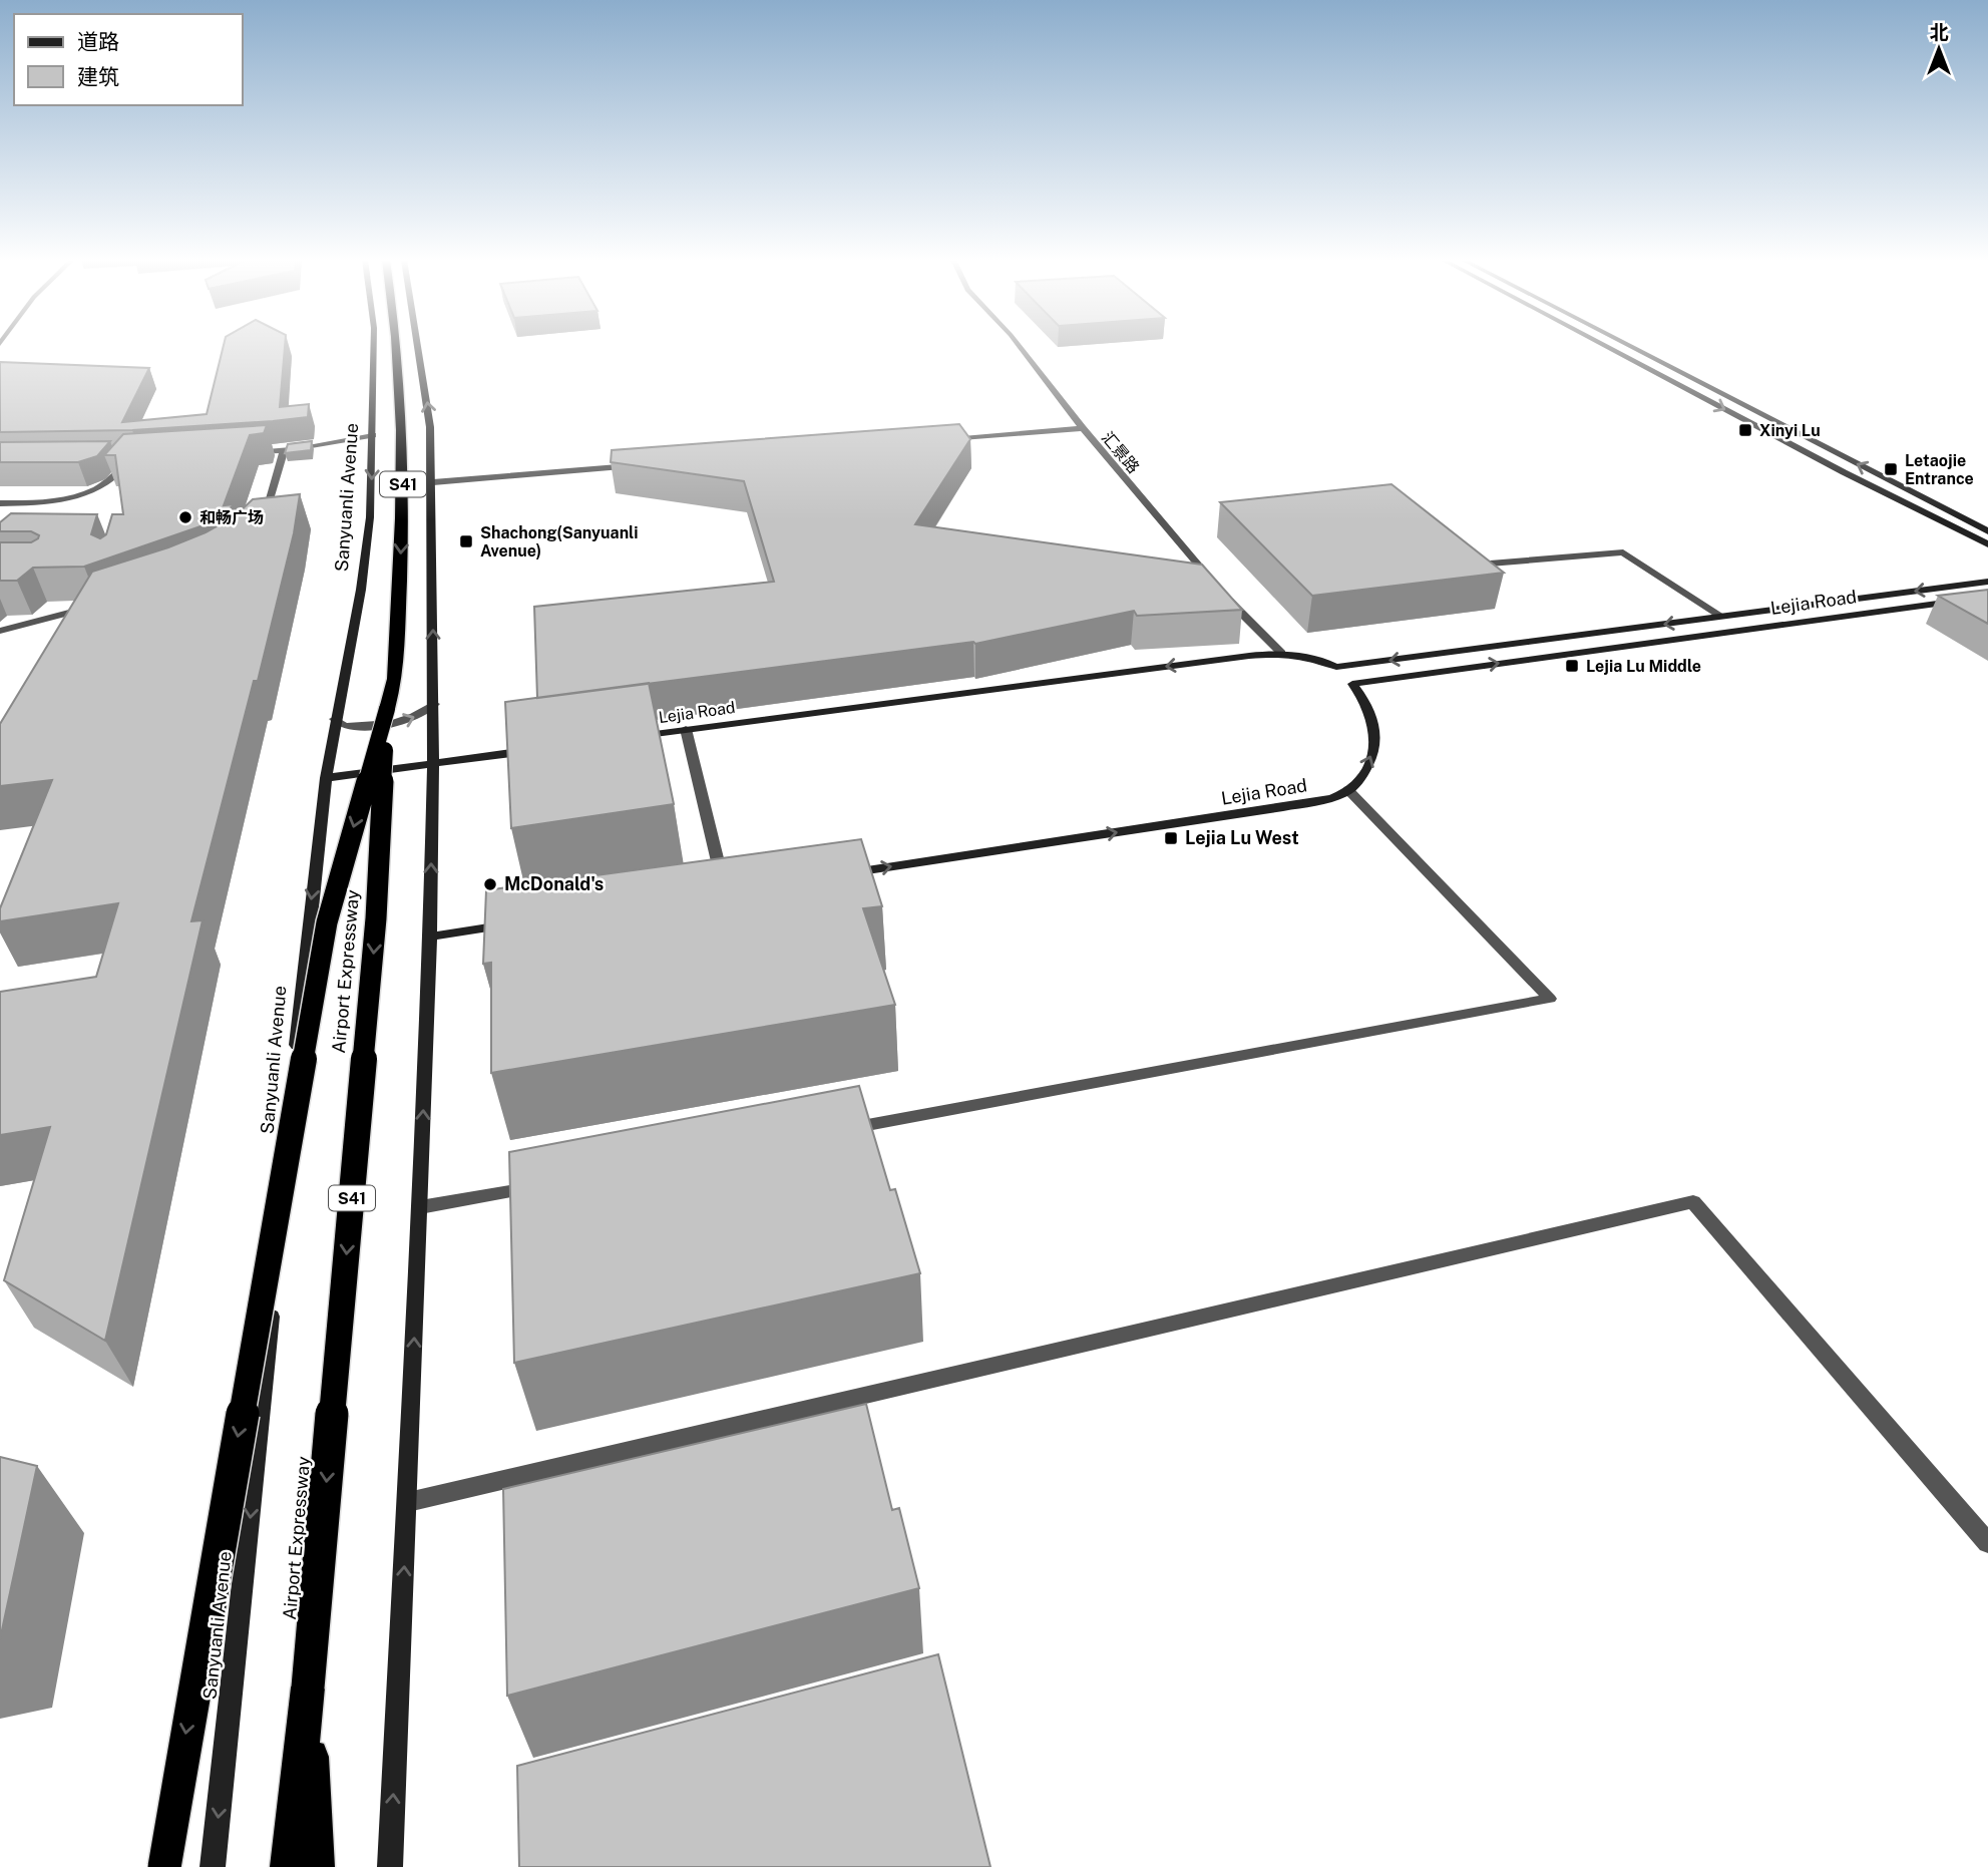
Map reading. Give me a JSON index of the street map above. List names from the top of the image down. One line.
{"streets":{"highway":["S41","Airport Expressway"],"street":["汇景路","Sanyuanli Avenue","Lejia Road"]},"crossings":[["汇景路","Lejia Road"]],"places":{"transit":["Xinyi Lu","Letaojie Entrance","Shachong(Sanyuanli Avenue)","Lejia Lu Middle","Lejia Lu West"],"other":["和畅广场","McDonald's"]},"legend":["道路","建筑"],"north":"top"}
